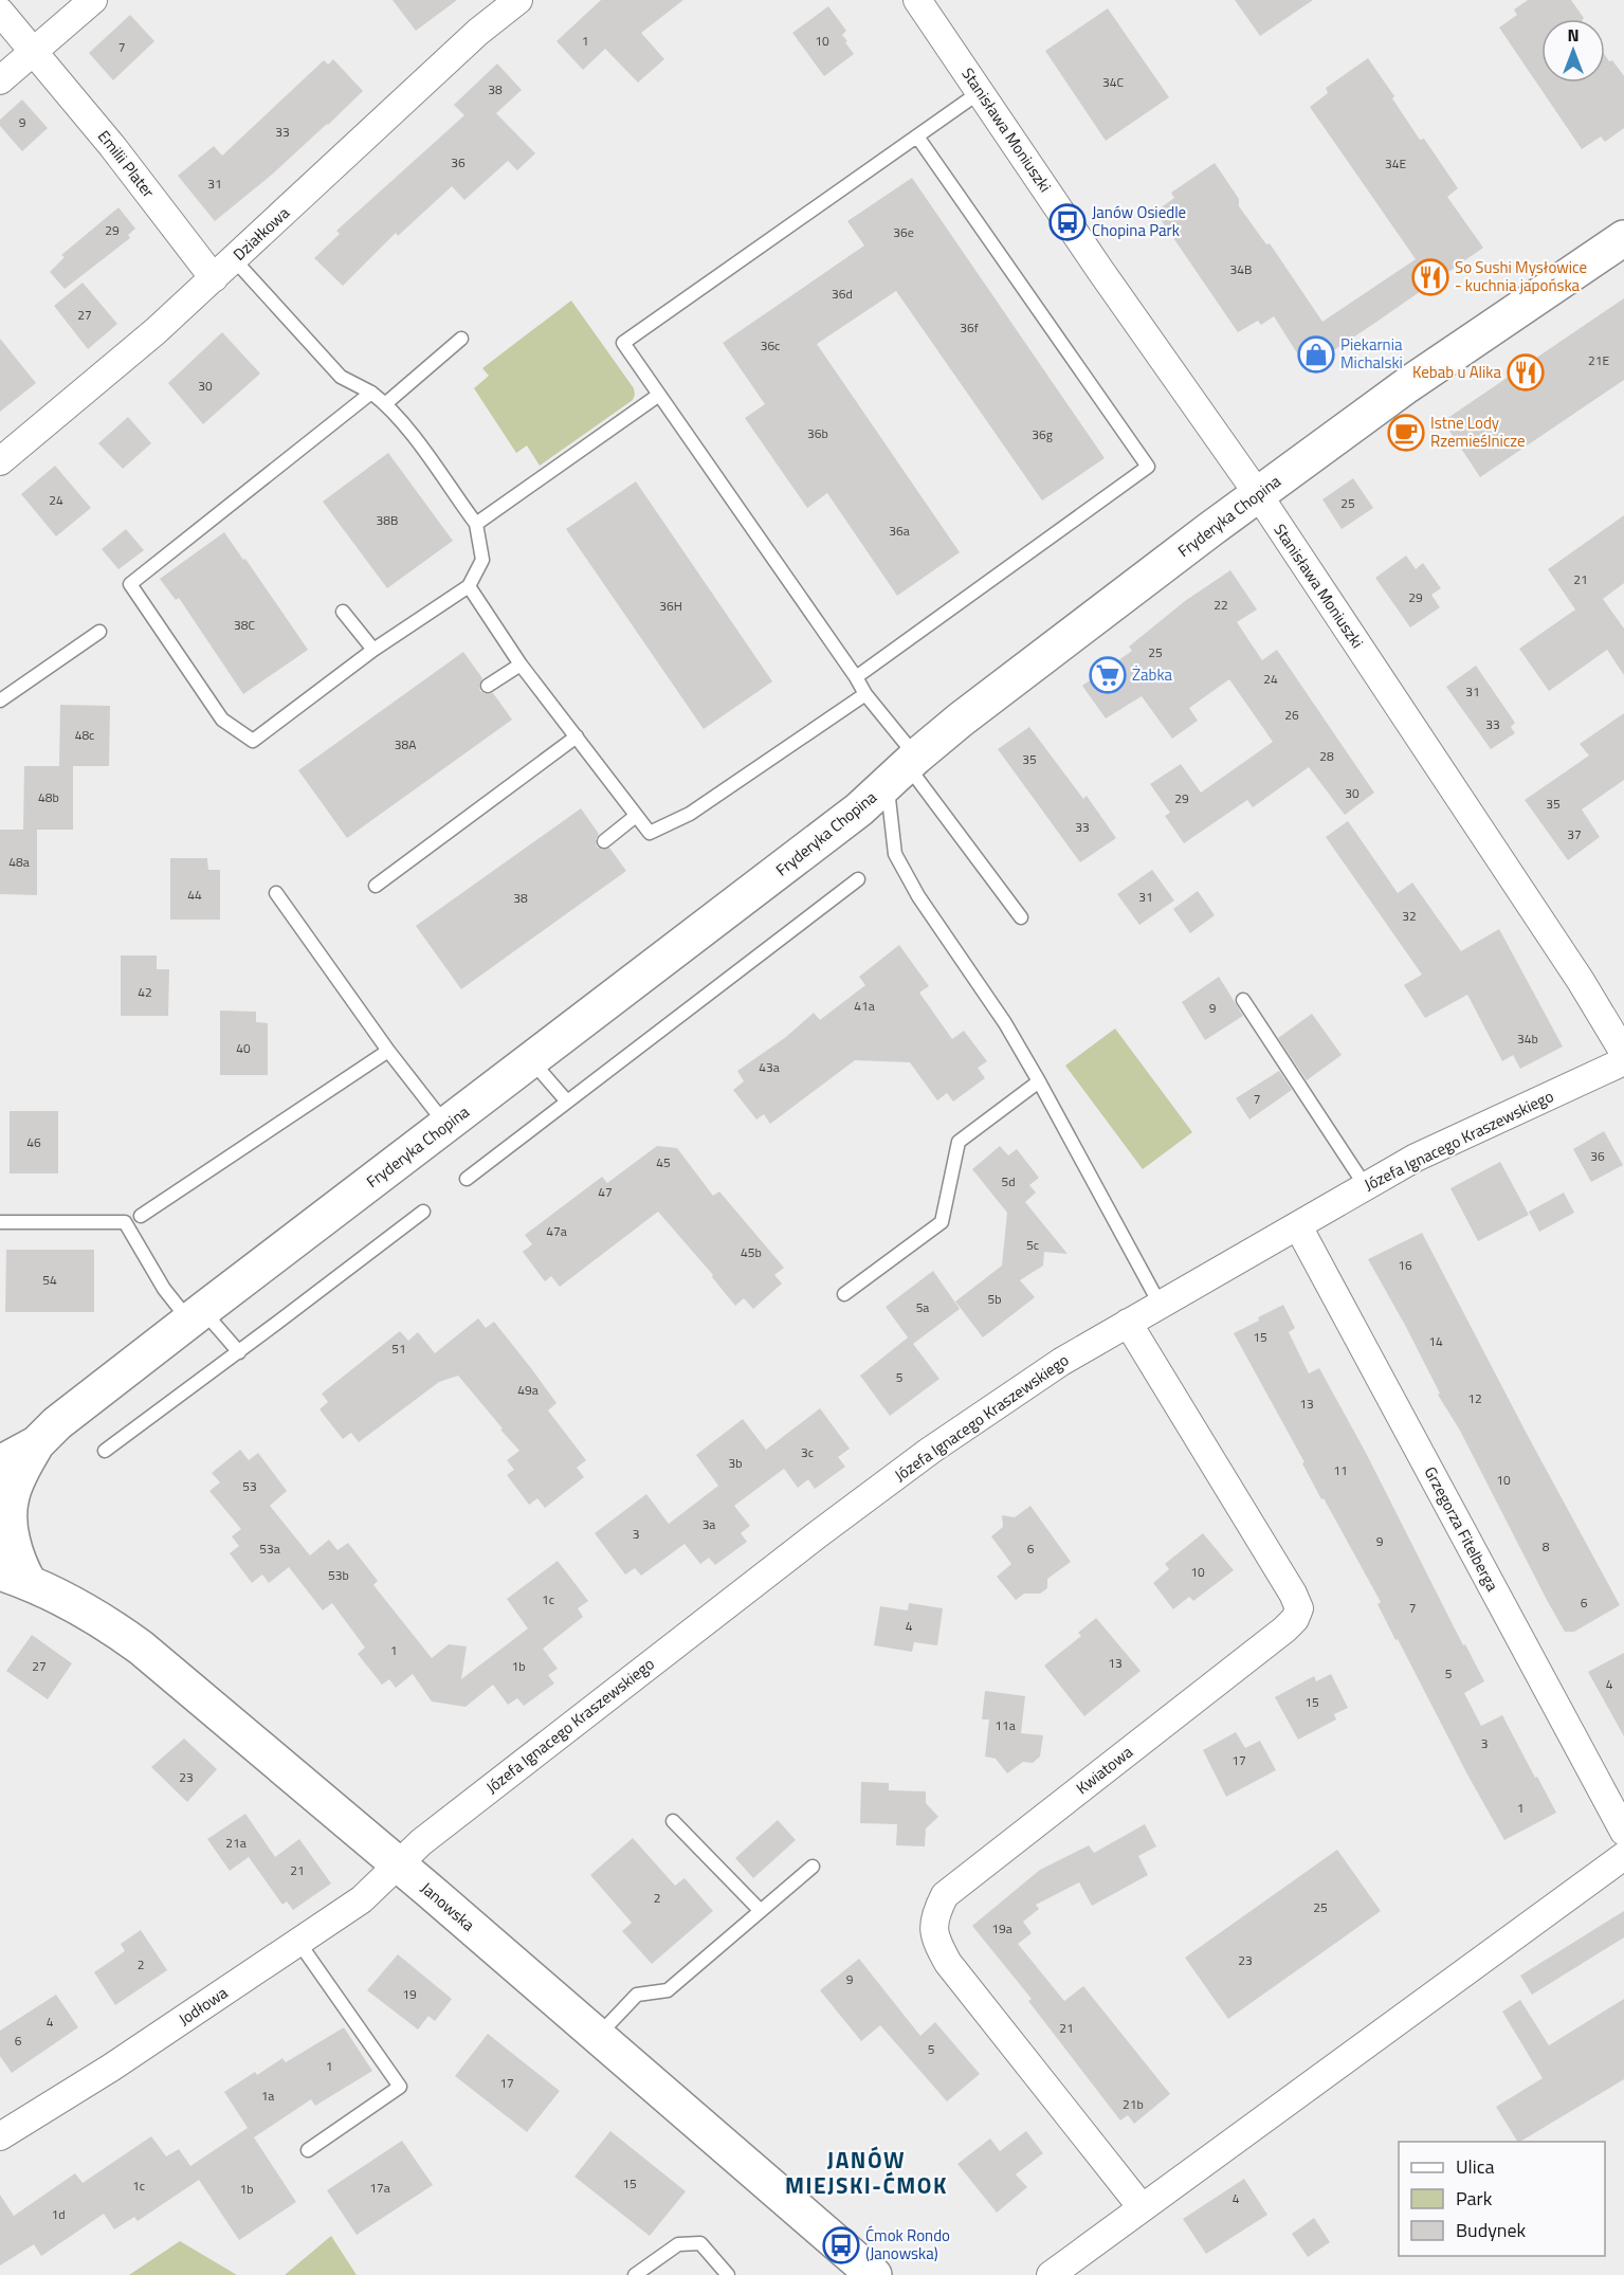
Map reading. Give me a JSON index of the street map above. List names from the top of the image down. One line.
{"streets":{"street":["Stanisława Moniuszki","Emilii Plater","Działkowa","Fryderyka Chopina","Józefa Ignacego Kraszewskiego","Grzegorza Fitelberga","Kwiatowa","Janowska","Jodłowa"]},"crossings":[["Stanisława Moniuszki","Fryderyka Chopina"],["Emilii Plater","Działkowa"],["Fryderyka Chopina","Janowska"],["Józefa Ignacego Kraszewskiego","Grzegorza Fitelberga"],["Józefa Ignacego Kraszewskiego","Kwiatowa"],["Józefa Ignacego Kraszewskiego","Janowska"],["Józefa Ignacego Kraszewskiego","Jodłowa"],["Janowska","Jodłowa"]],"districts":["JANÓW MIEJSKI-ĆMOK"],"places":{"bus stop":["Janów Osiedle Chopina Park","Ćmok Rondo (Janowska)"],"restaurant":["So Sushi Mysłowice - kuchnia japońska","Kebab u Alika"],"shop":["Piekarnia Michalski"],"cafe":["Istne Lody Rzemieślnicze"],"supermarket":["Żabka"]},"house_numbers":["1","10","7","34C","38","9","33","36","34E","31","29","36e","34B","36d","27","36f","36c","21E","30","36b","36g","24","25","38B","36a","21","29","22","36H","38C","25","24","31","26","33","48c","38A","28","35","30","48b","29","35","33","37","48a","44","31","38","32","42","41a","9","34b","40","43a","7","46","36","45","5d","47","47a","5c","45b","16","54","5b","5a","15","14","51","5","49a","12","13","3c","3b","11","10","53","3a","3","9","8","53a","6","10","53b","1c","6","7","4","1","13","27","1b","5","4","15","11a","3","17","23","1","21a","21","2","25","19a","23","2","9","19","4","21","6","5","1","17","1a","21b","15","1c","17a","1b","4","1d"],"legend":["Ulica","Park","Budynek"],"north":"top"}
